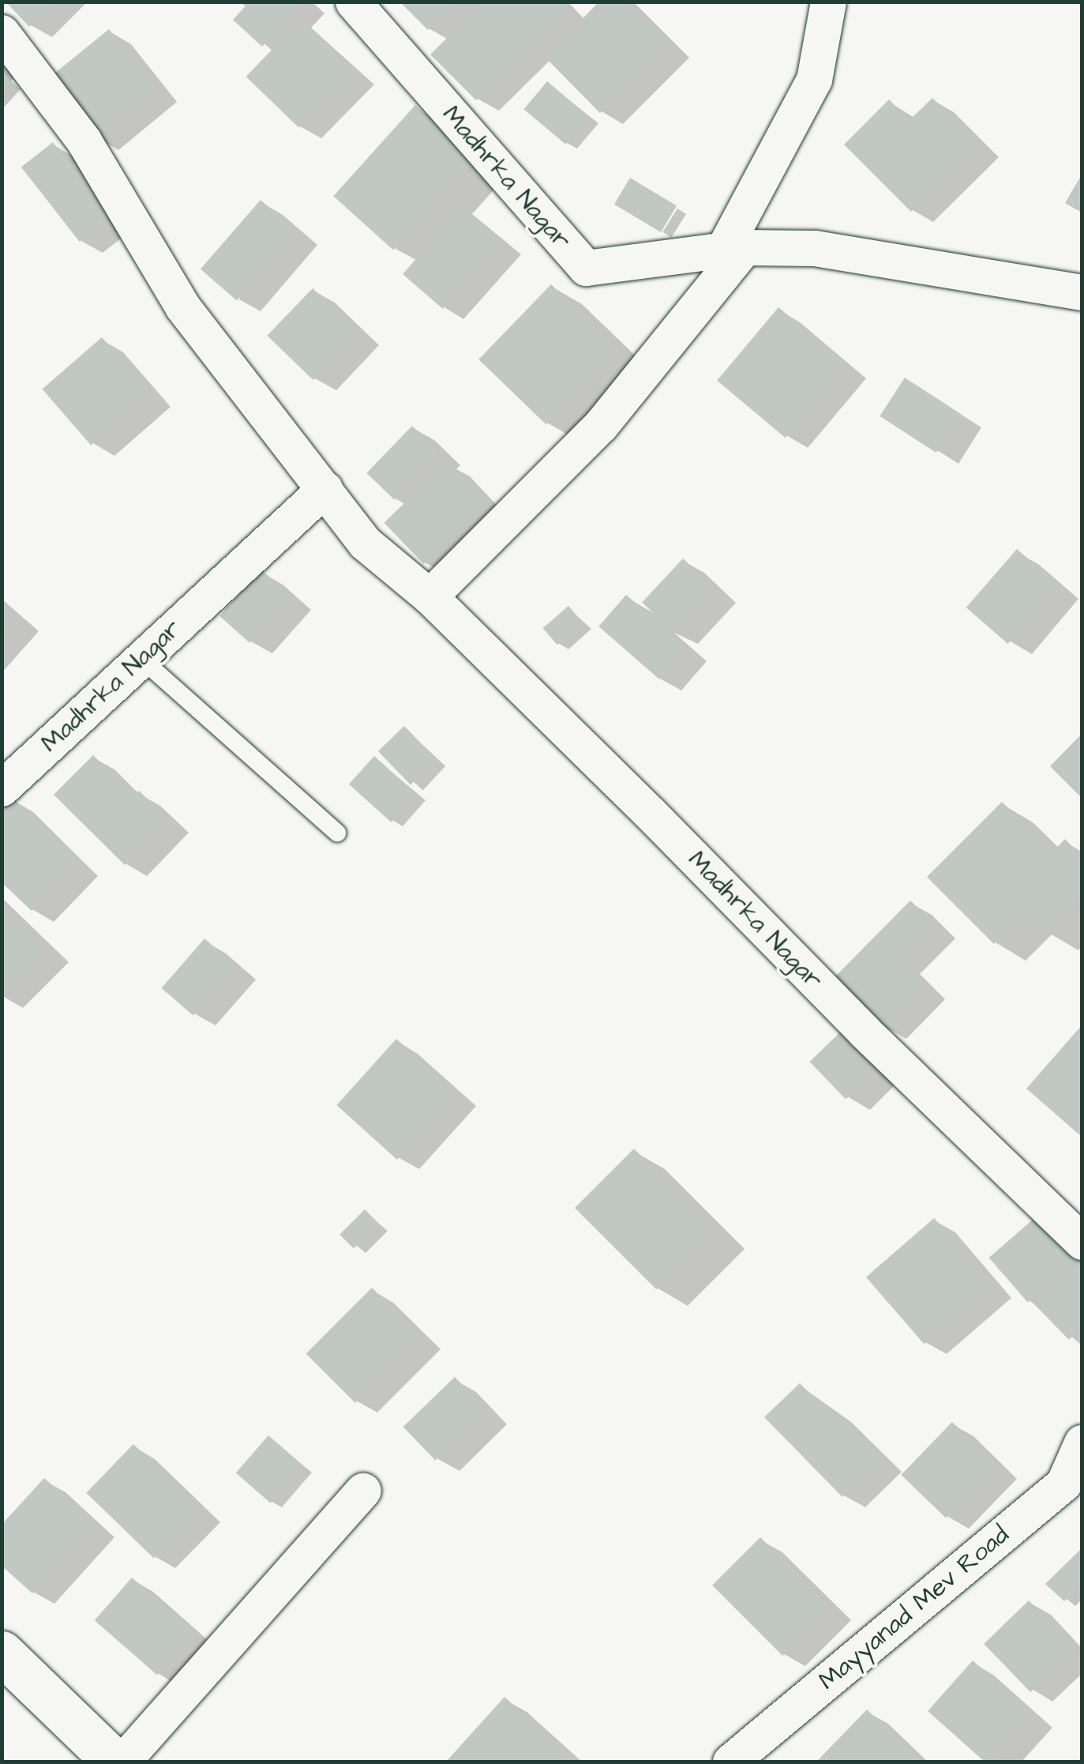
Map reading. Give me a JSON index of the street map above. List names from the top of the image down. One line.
{"streets":{"street":["Madhrka Nagar","Mayyanad Mev Road"]}}
